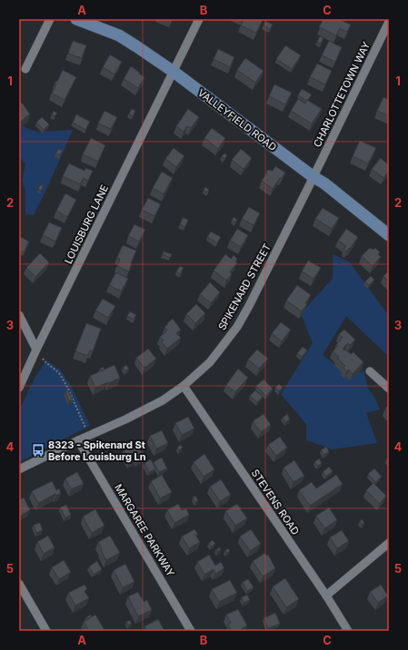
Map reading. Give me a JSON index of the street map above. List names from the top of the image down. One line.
{"streets":{"street":["CHARLOTTETOWN WAY","VALLEYFIELD ROAD","LOUISBURG LANE","SPIKENARD STREET","STEVENS ROAD","MARGAREE PARKWAY"]},"crossings":[["CHARLOTTETOWN WAY","VALLEYFIELD ROAD"],["CHARLOTTETOWN WAY","SPIKENARD STREET"],["VALLEYFIELD ROAD","LOUISBURG LANE"],["VALLEYFIELD ROAD","SPIKENARD STREET"],["SPIKENARD STREET","STEVENS ROAD"],["SPIKENARD STREET","MARGAREE PARKWAY"]],"places":{"bus stop":["8323 - Spikenard St Before Louisburg Ln"]},"grid":{"columns":["A","B","C"],"rows":["1","2","3","4","5"]}}
